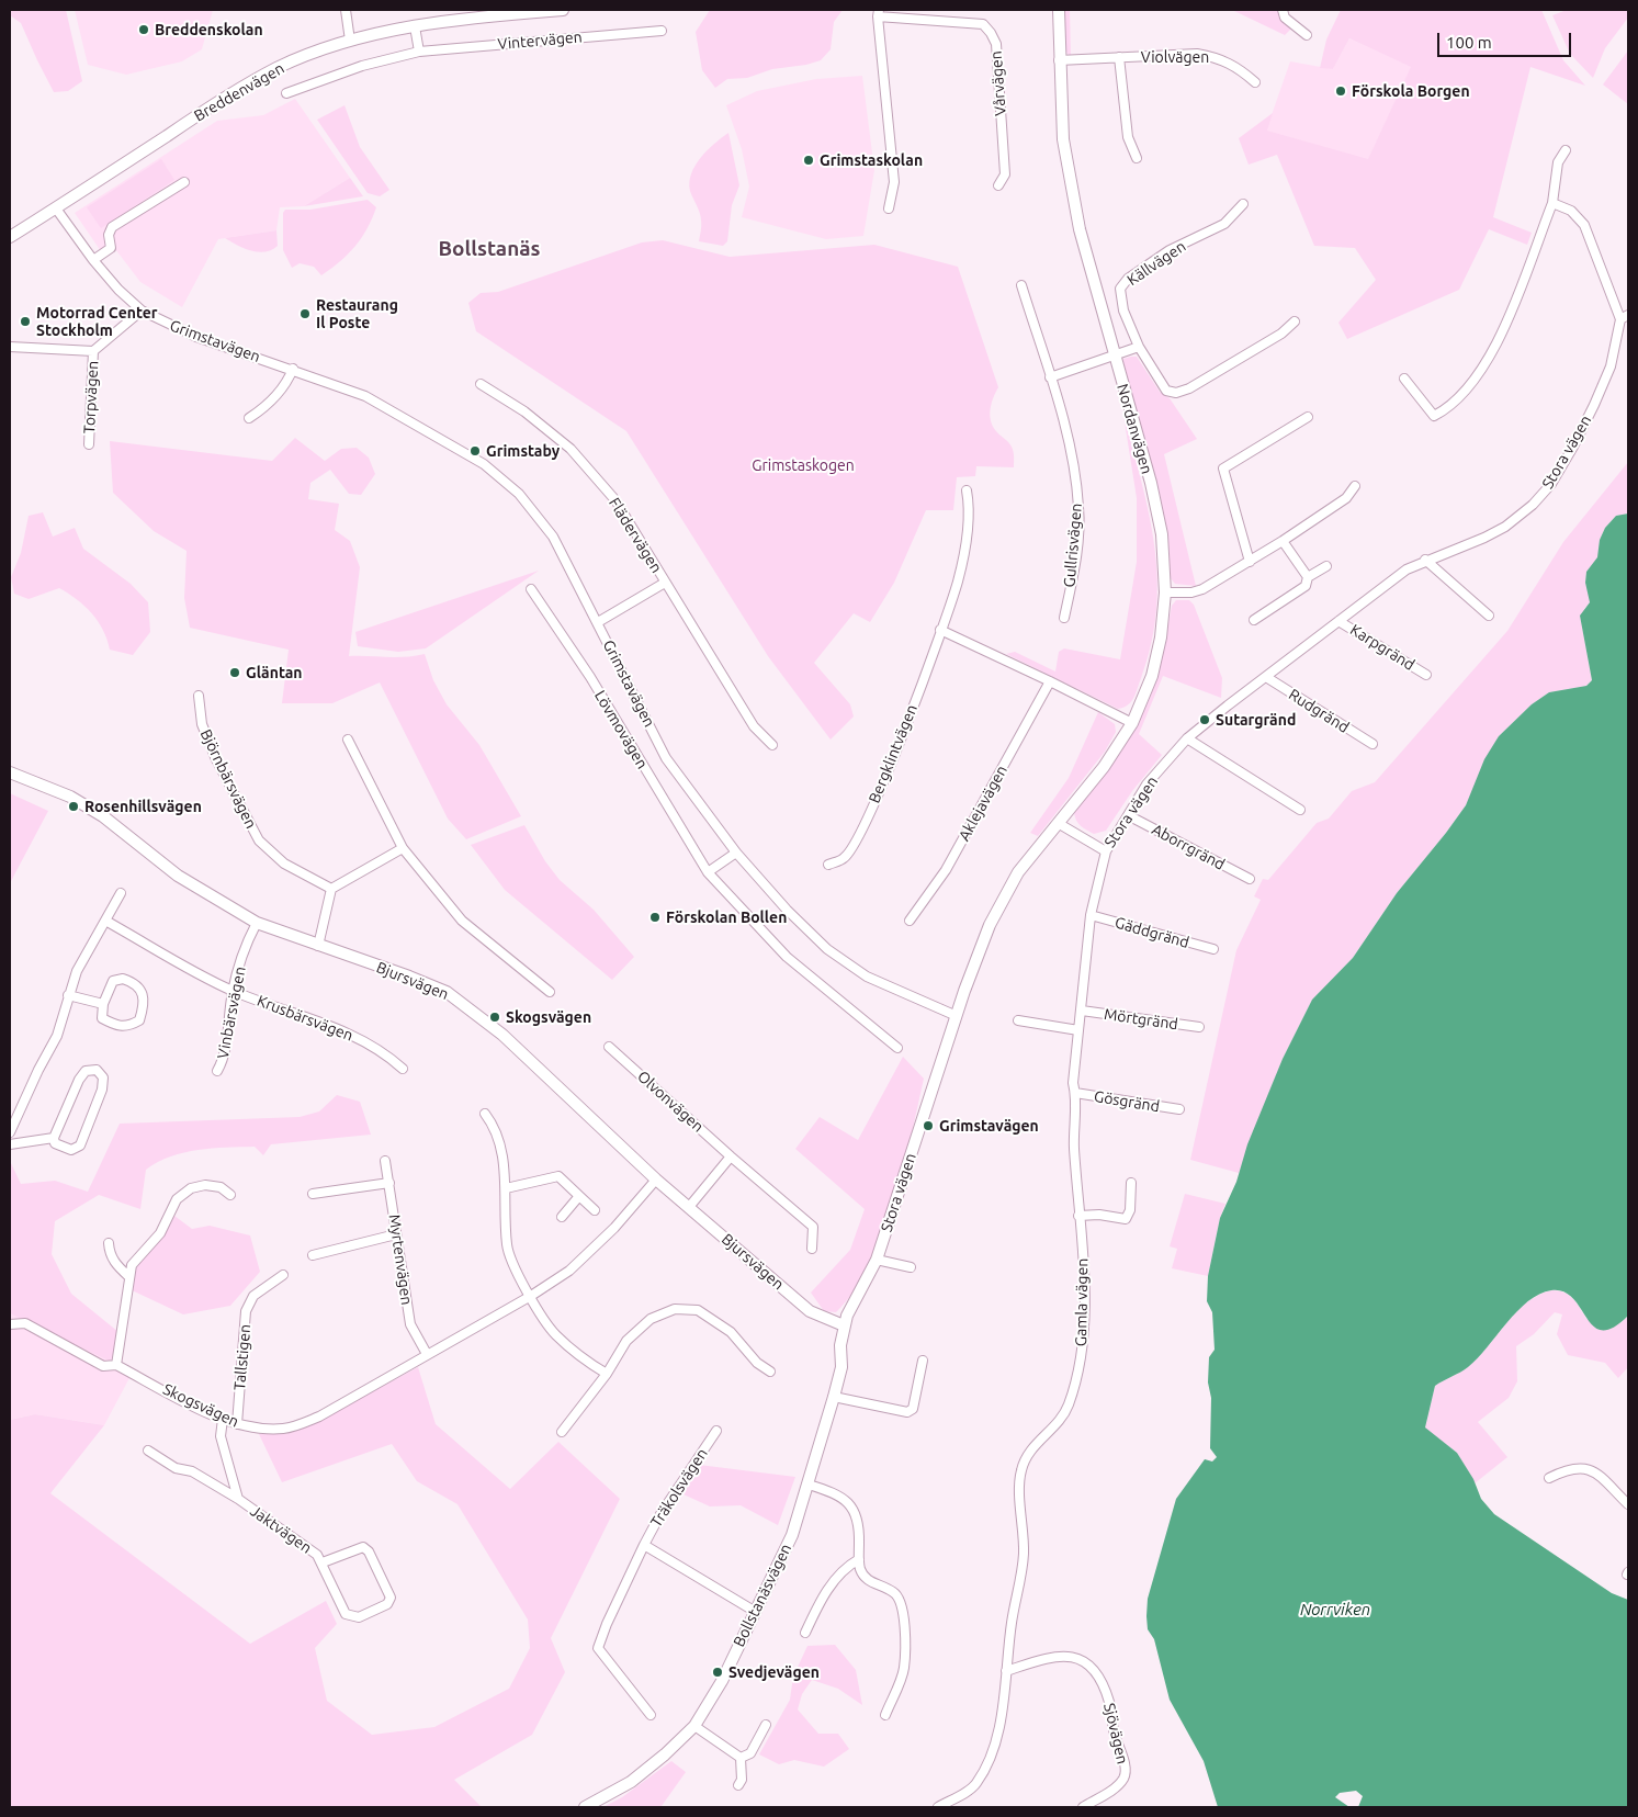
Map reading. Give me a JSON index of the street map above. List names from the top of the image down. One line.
{"streets":{"street":["Vintervägen","Violvägen","Vårvägen","Breddenvägen","Källvägen","Grimstavägen","Torpvägen","Nordanvägen","Stora vägen","Flädervägen","Gullrisvägen","Karpgränd","Rudgränd","Lövmovägen","Bergklintvägen","Björnbärsvägen","Aklejavägen","Aborrgränd","Gäddgränd","Bjursvägen","Vinbärsvägen","Krusbärsvägen","Mörtgränd","Olvonvägen","Gösgränd","Myrtenvägen","Gamla vägen","Tallstigen","Skogsvägen","Träkolsvägen","Jaktvägen","Bollstanäsvägen","Sjövägen"]},"crossings":[["Violvägen","Nordanvägen"],["Breddenvägen","Grimstavägen"],["Grimstavägen","Stora vägen"],["Grimstavägen","Flädervägen"],["Nordanvägen","Stora vägen"],["Stora vägen","Karpgränd"],["Stora vägen","Rudgränd"],["Stora vägen","Aborrgränd"],["Stora vägen","Bjursvägen"],["Stora vägen","Gamla vägen"],["Stora vägen","Bollstanäsvägen"],["Gäddgränd","Gamla vägen"],["Bjursvägen","Vinbärsvägen"],["Bjursvägen","Skogsvägen"],["Bjursvägen","Bollstanäsvägen"],["Vinbärsvägen","Krusbärsvägen"],["Mörtgränd","Gamla vägen"],["Gösgränd","Gamla vägen"],["Myrtenvägen","Skogsvägen"],["Gamla vägen","Sjövägen"],["Tallstigen","Skogsvägen"],["Skogsvägen","Jaktvägen"]],"districts":["Bollstanäs"],"water":["Norrviken"],"parks":["Grimstaskogen"],"places":["Breddenskolan","Förskola Borgen","Grimstaskolan","Restaurang Il Poste","Motorrad Center Stockholm","Grimstaby","Gläntan","Sutargränd","Rosenhillsvägen","Förskolan Bollen","Skogsvägen","Grimstavägen","Svedjevägen"],"scale_bar":"100 m"}
